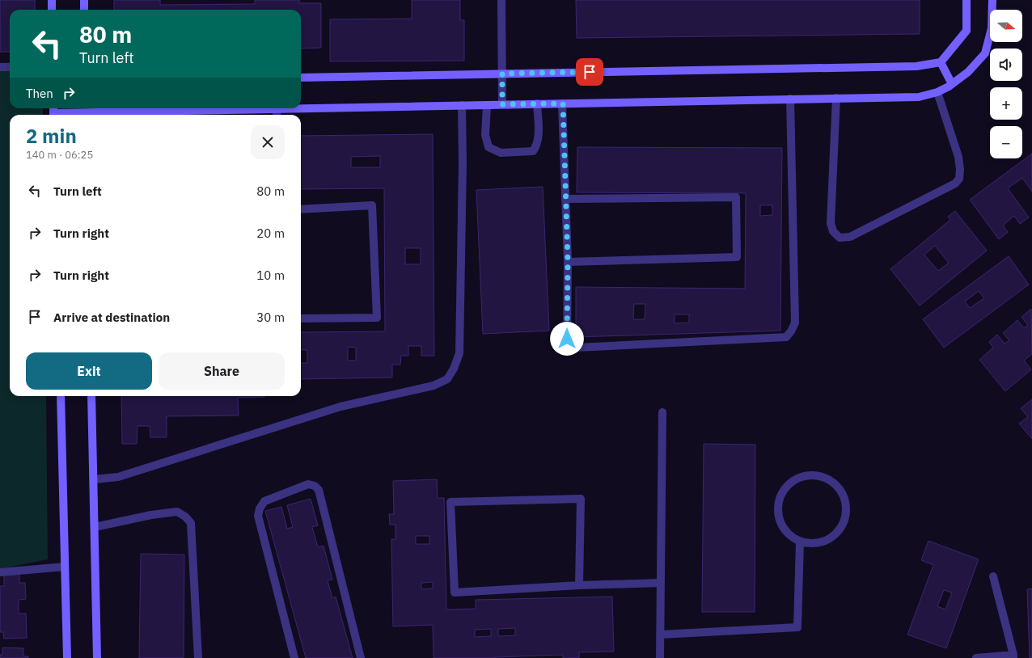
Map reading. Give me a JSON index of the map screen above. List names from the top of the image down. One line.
{"north":"right","page":{"map_buttons":["+","−"],"turn":["80 m","Turn left"],"then":"Then","heading":["2 min","140 m · 06:25"],"list":[{"name":"Turn left","value":"80 m"},{"name":"Turn right","value":"20 m"},{"name":"Turn right","value":"10 m"},{"name":"Arrive at destination","value":"30 m"}],"buttons":["Exit","Share"]}}
